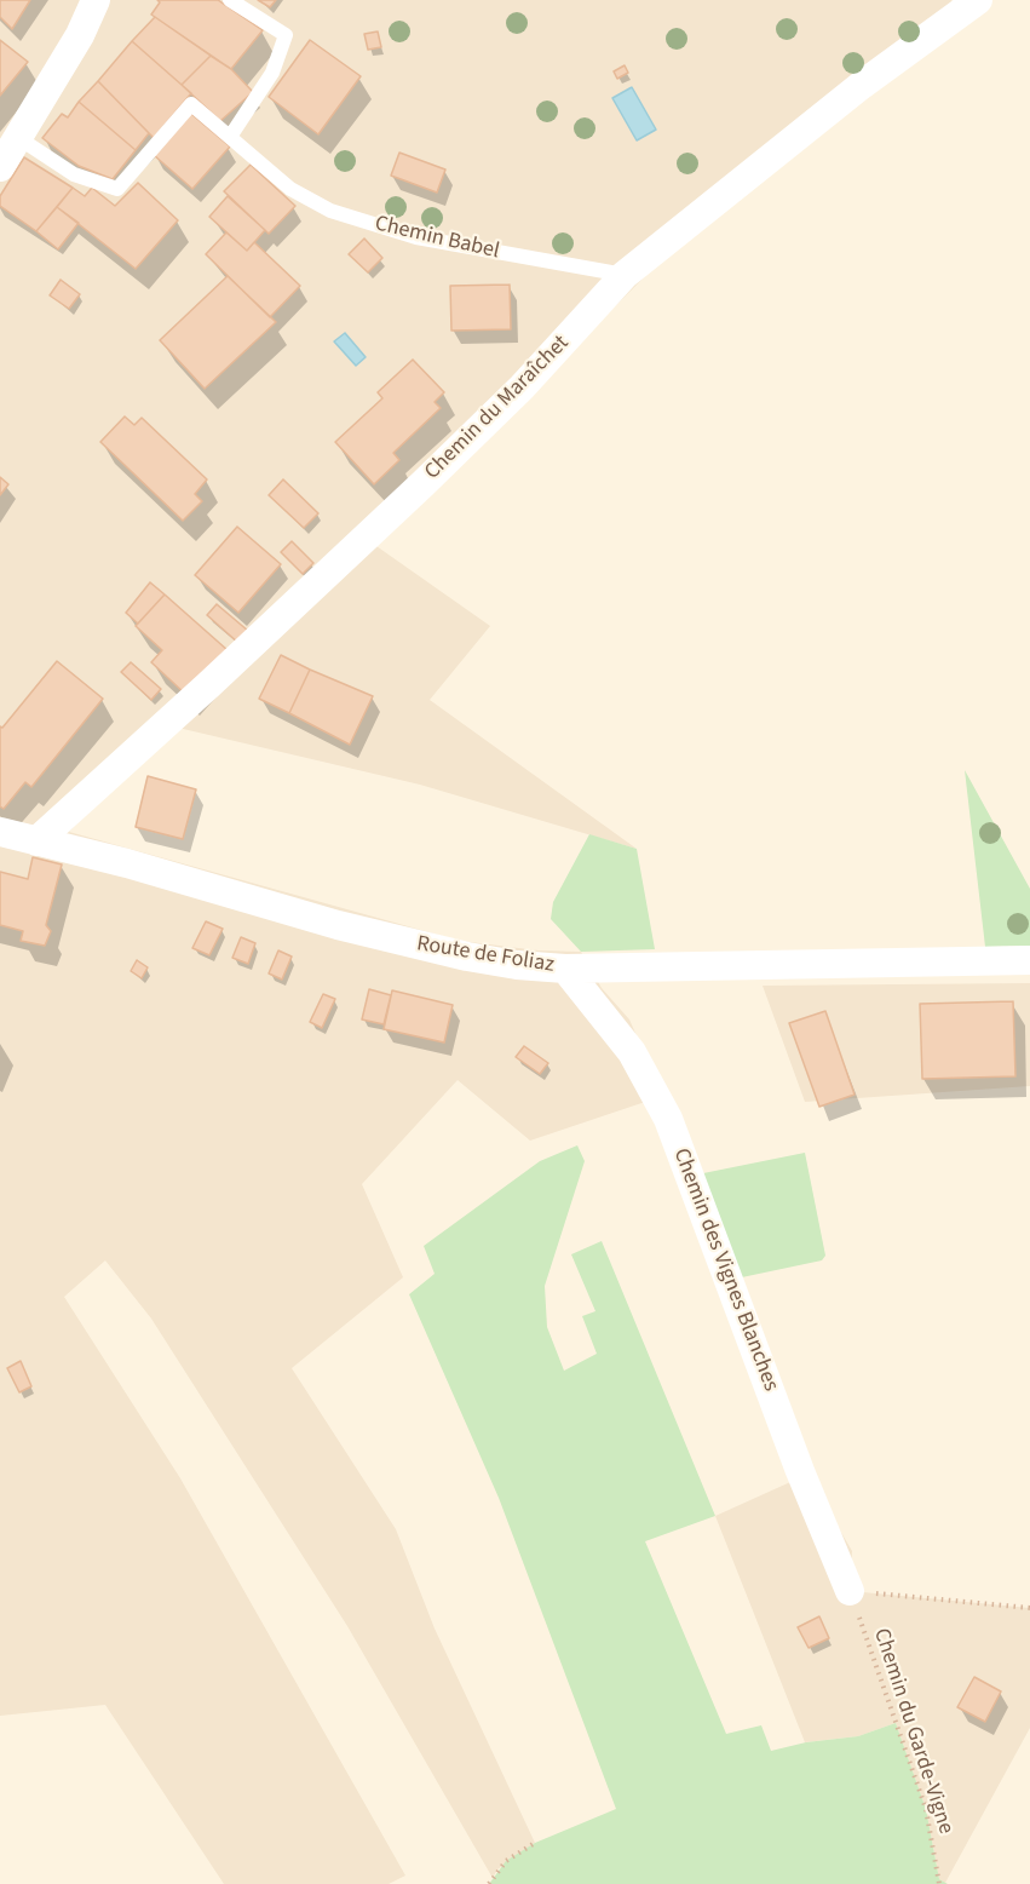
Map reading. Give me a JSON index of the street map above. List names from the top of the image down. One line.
{"streets":{"street":["Chemin du Maraîchet","Route de Foliaz","Chemin des Vignes Blanches"],"lane":["Chemin Babel"],"path":["Chemin du Garde-Vigne"]},"crossings":[["Chemin Babel","Chemin du Maraîchet"],["Chemin du Maraîchet","Route de Foliaz"],["Route de Foliaz","Chemin des Vignes Blanches"],["Chemin des Vignes Blanches","Chemin du Garde-Vigne"]]}
